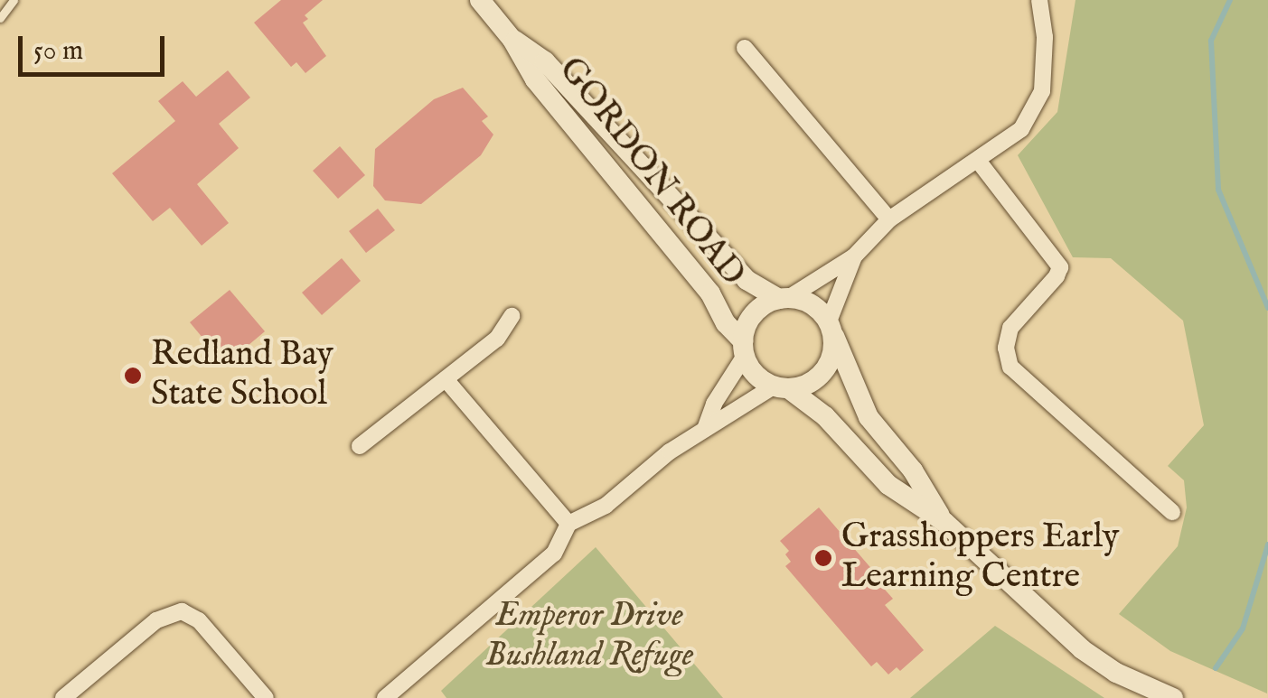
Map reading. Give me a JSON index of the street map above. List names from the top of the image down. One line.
{"streets":{"street":["GORDON ROAD"]},"parks":["Emperor Drive Bushland Refuge"],"places":["Redland Bay State School","Grasshoppers Early Learning Centre"],"scale_bar":"50 m"}
